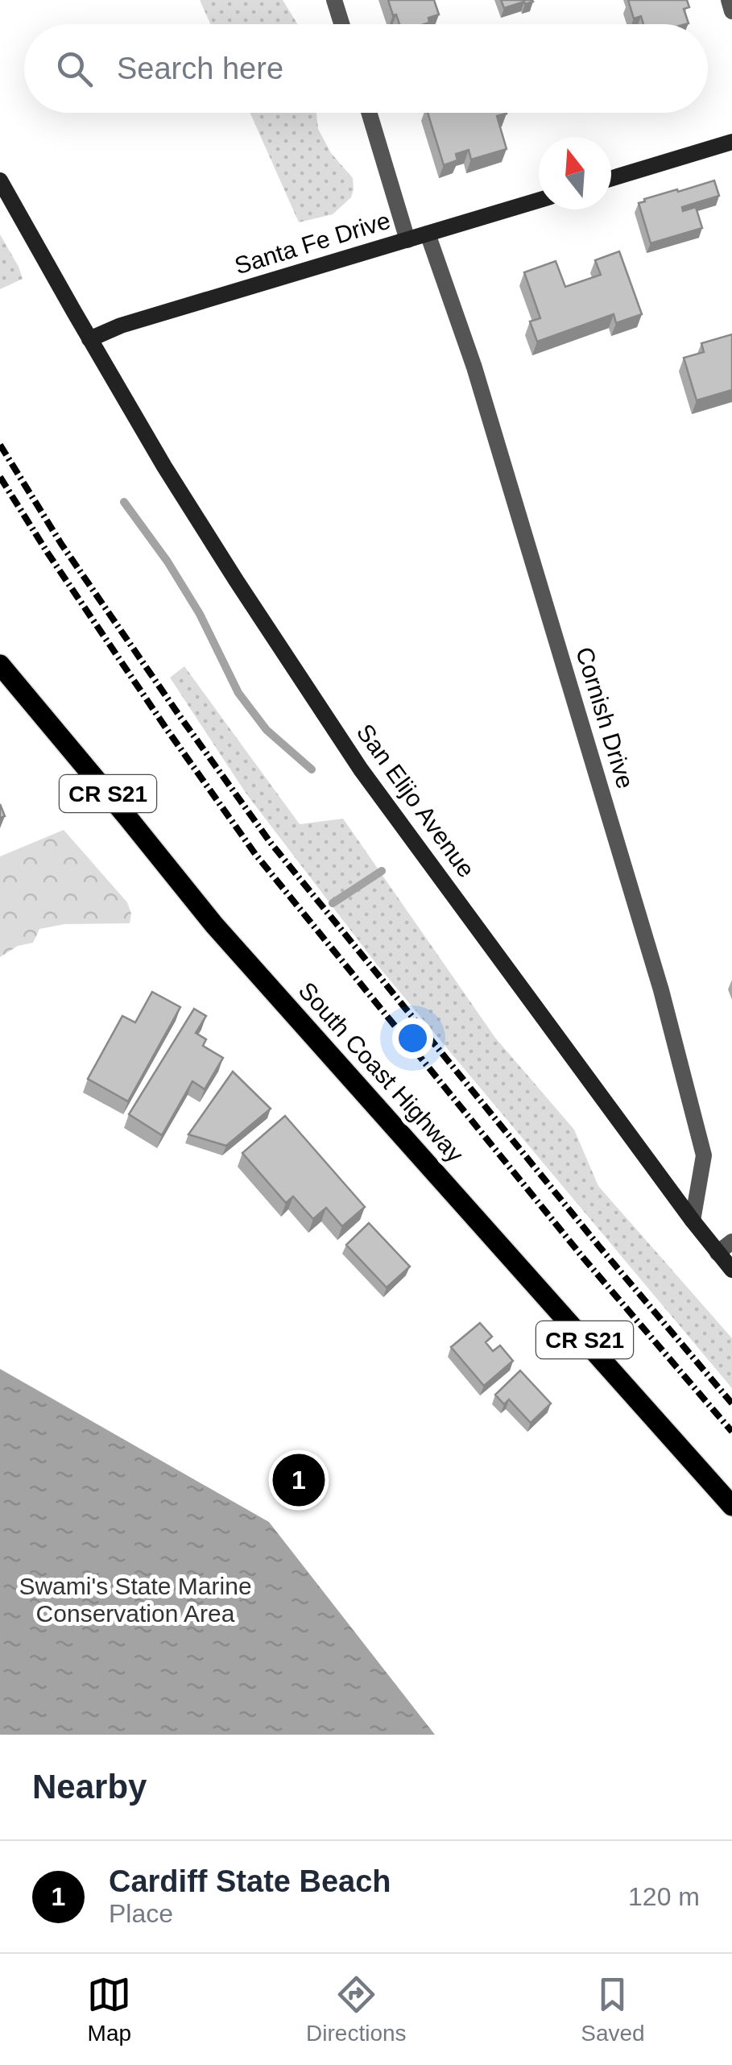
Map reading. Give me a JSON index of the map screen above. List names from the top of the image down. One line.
{"streets":{"main road":["Santa Fe Drive","CR S21","San Elijo Avenue","South Coast Highway"],"street":["Cornish Drive"]},"crossings":[["Santa Fe Drive","Cornish Drive"],["Santa Fe Drive","San Elijo Avenue"],["Cornish Drive","San Elijo Avenue"]],"parks":["Swami's State Marine Conservation Area"],"north":"top","page":{"search":"Search here","pins":"1","heading":"Nearby","list":[{"mark":"1","name":"Cardiff State Beach","note":"Place","value":"120 m"}],"nav":["Map","Directions","Saved"]}}
